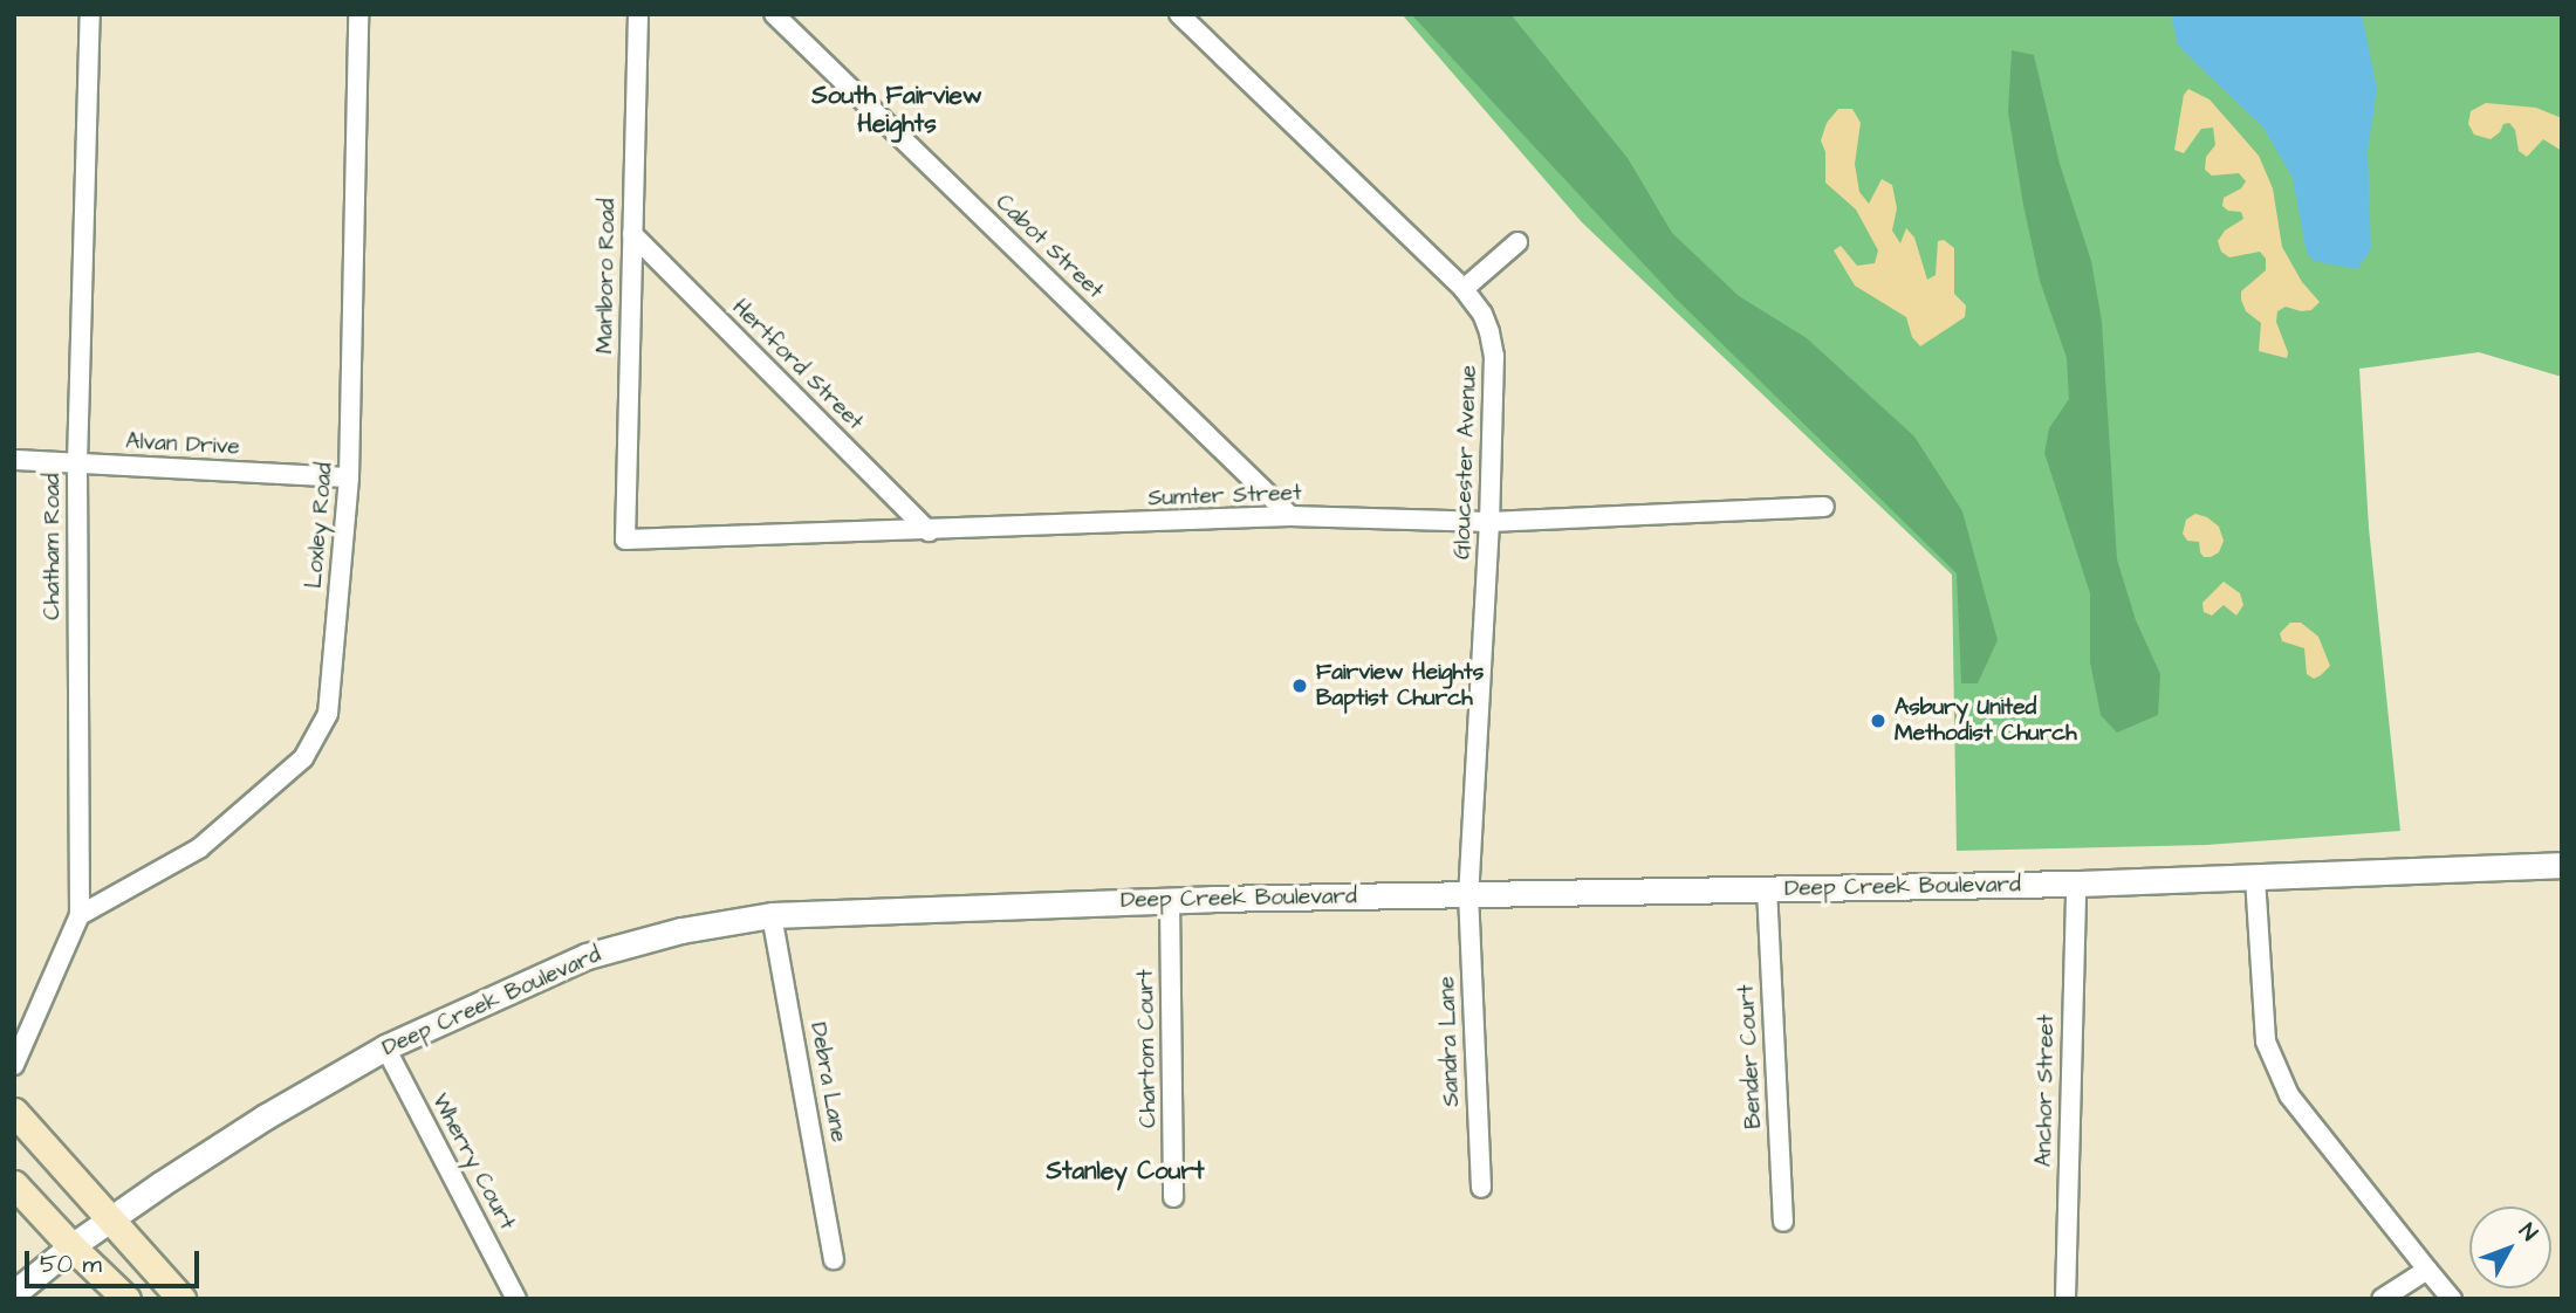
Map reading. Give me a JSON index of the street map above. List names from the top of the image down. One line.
{"streets":{"street":["Cabot Street","Marlboro Road","Hertford Street","Alvan Drive","Gloucester Avenue","Sumter Street","Loxley Road","Chatham Road","Deep Creek Boulevard","Sandra Lane","Chartom Court","Bender Court","Debra Lane","Anchor Street","Wherry Court"]},"crossings":[["Cabot Street","Sumter Street"],["Marlboro Road","Hertford Street"],["Marlboro Road","Sumter Street"],["Hertford Street","Sumter Street"],["Alvan Drive","Loxley Road"],["Alvan Drive","Chatham Road"],["Gloucester Avenue","Sumter Street"],["Gloucester Avenue","Deep Creek Boulevard"],["Gloucester Avenue","Sandra Lane"],["Loxley Road","Chatham Road"],["Deep Creek Boulevard","Sandra Lane"],["Deep Creek Boulevard","Chartom Court"],["Deep Creek Boulevard","Bender Court"],["Deep Creek Boulevard","Debra Lane"],["Deep Creek Boulevard","Anchor Street"],["Deep Creek Boulevard","Wherry Court"]],"districts":["South Fairview Heights","Stanley Court"],"places":["Fairview Heights Baptist Church","Asbury United Methodist Church"],"scale_bar":"50 m","north":"top right"}
